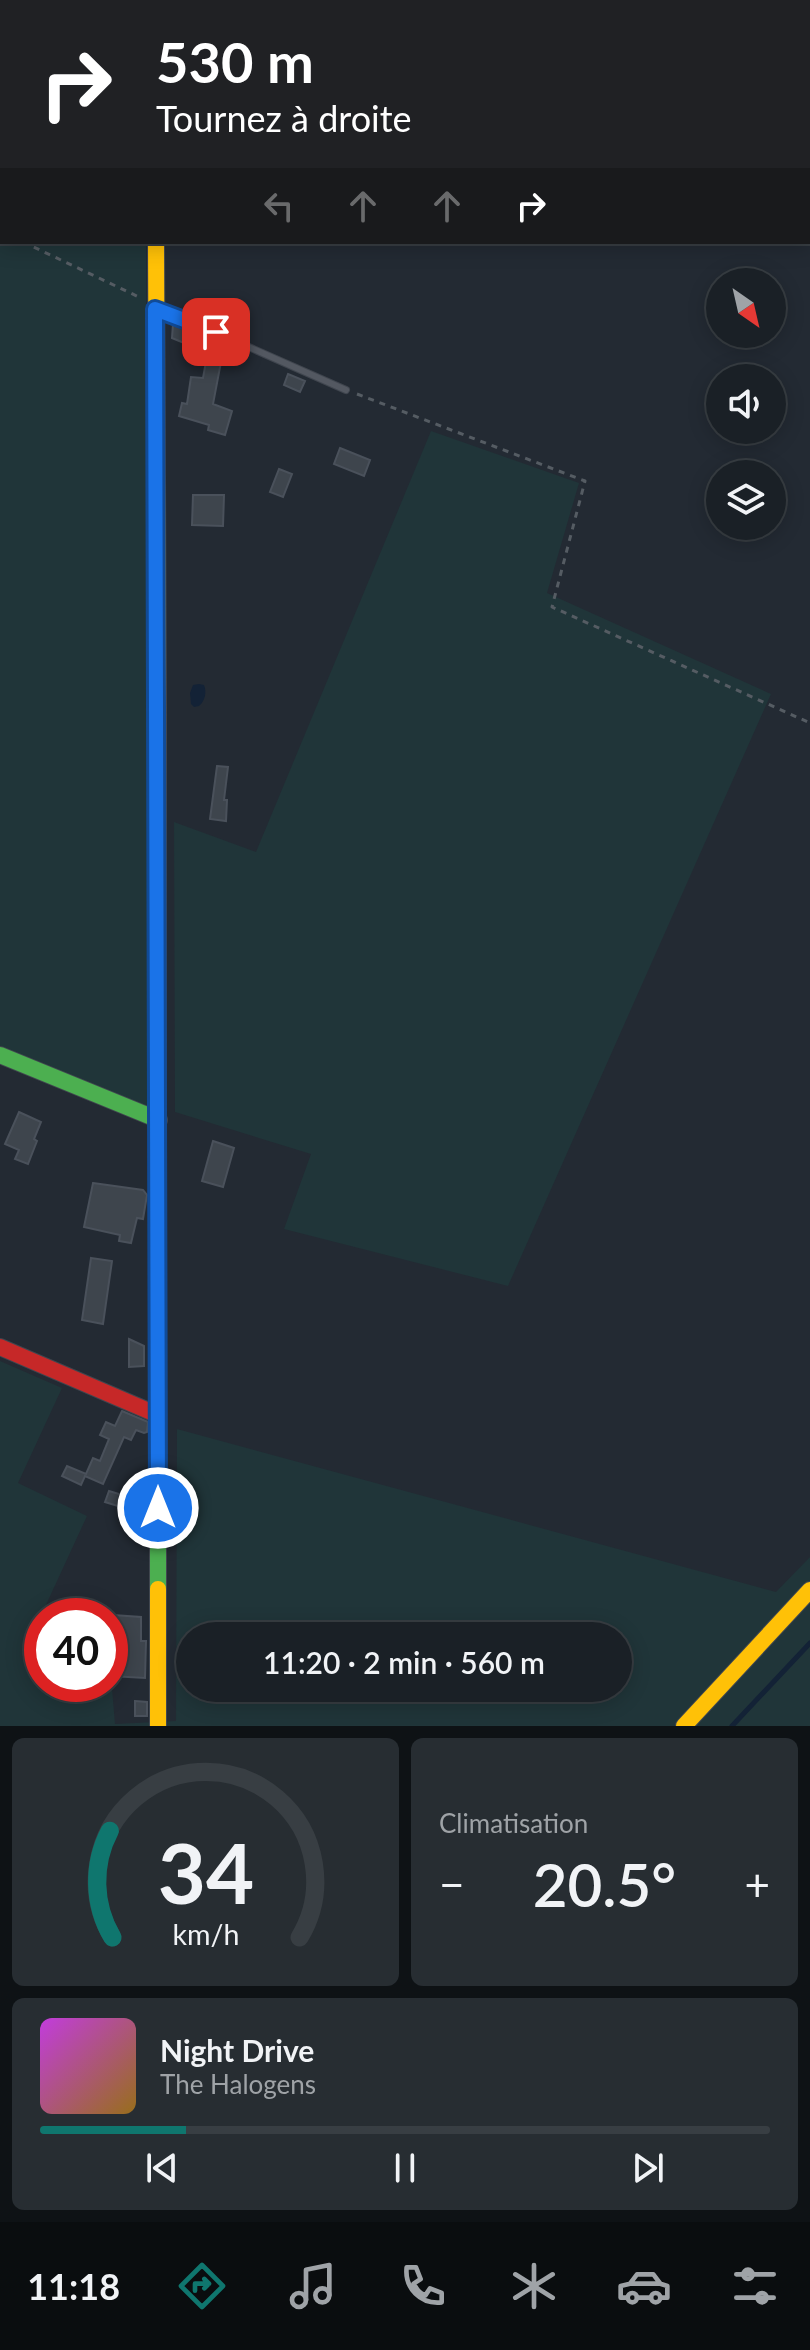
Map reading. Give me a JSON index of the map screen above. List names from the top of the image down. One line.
{"north":"bottom right","page":{"turn":["530 m","Tournez à droite"],"limit":"40","trip":"11:20 · 2 min · 560 m","tile":"Climatisation","heat":["−","20.5°","+"],"song":["Night Drive","The Halogens"],"tabs":"11:18","gauge":["34","km/h"]}}
